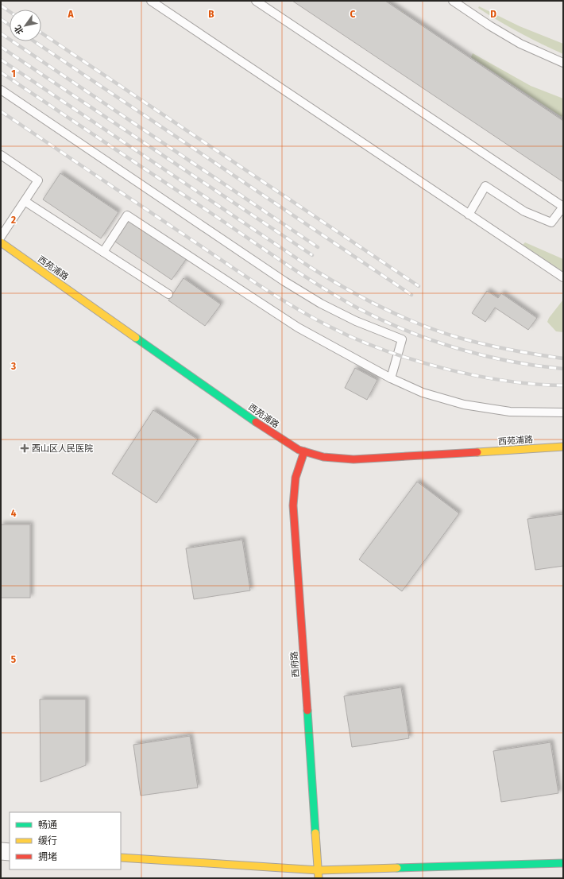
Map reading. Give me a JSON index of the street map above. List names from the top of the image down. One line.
{"streets":{"street":["西苑浦路","西府路"]},"crossings":[["西苑浦路","西府路"]],"places":{"health":["西山区人民医院"]},"legend":["畅通","缓行","拥堵"],"north":"bottom left","grid":{"columns":["A","B","C","D"],"rows":["1","2","3","4","5"]}}
